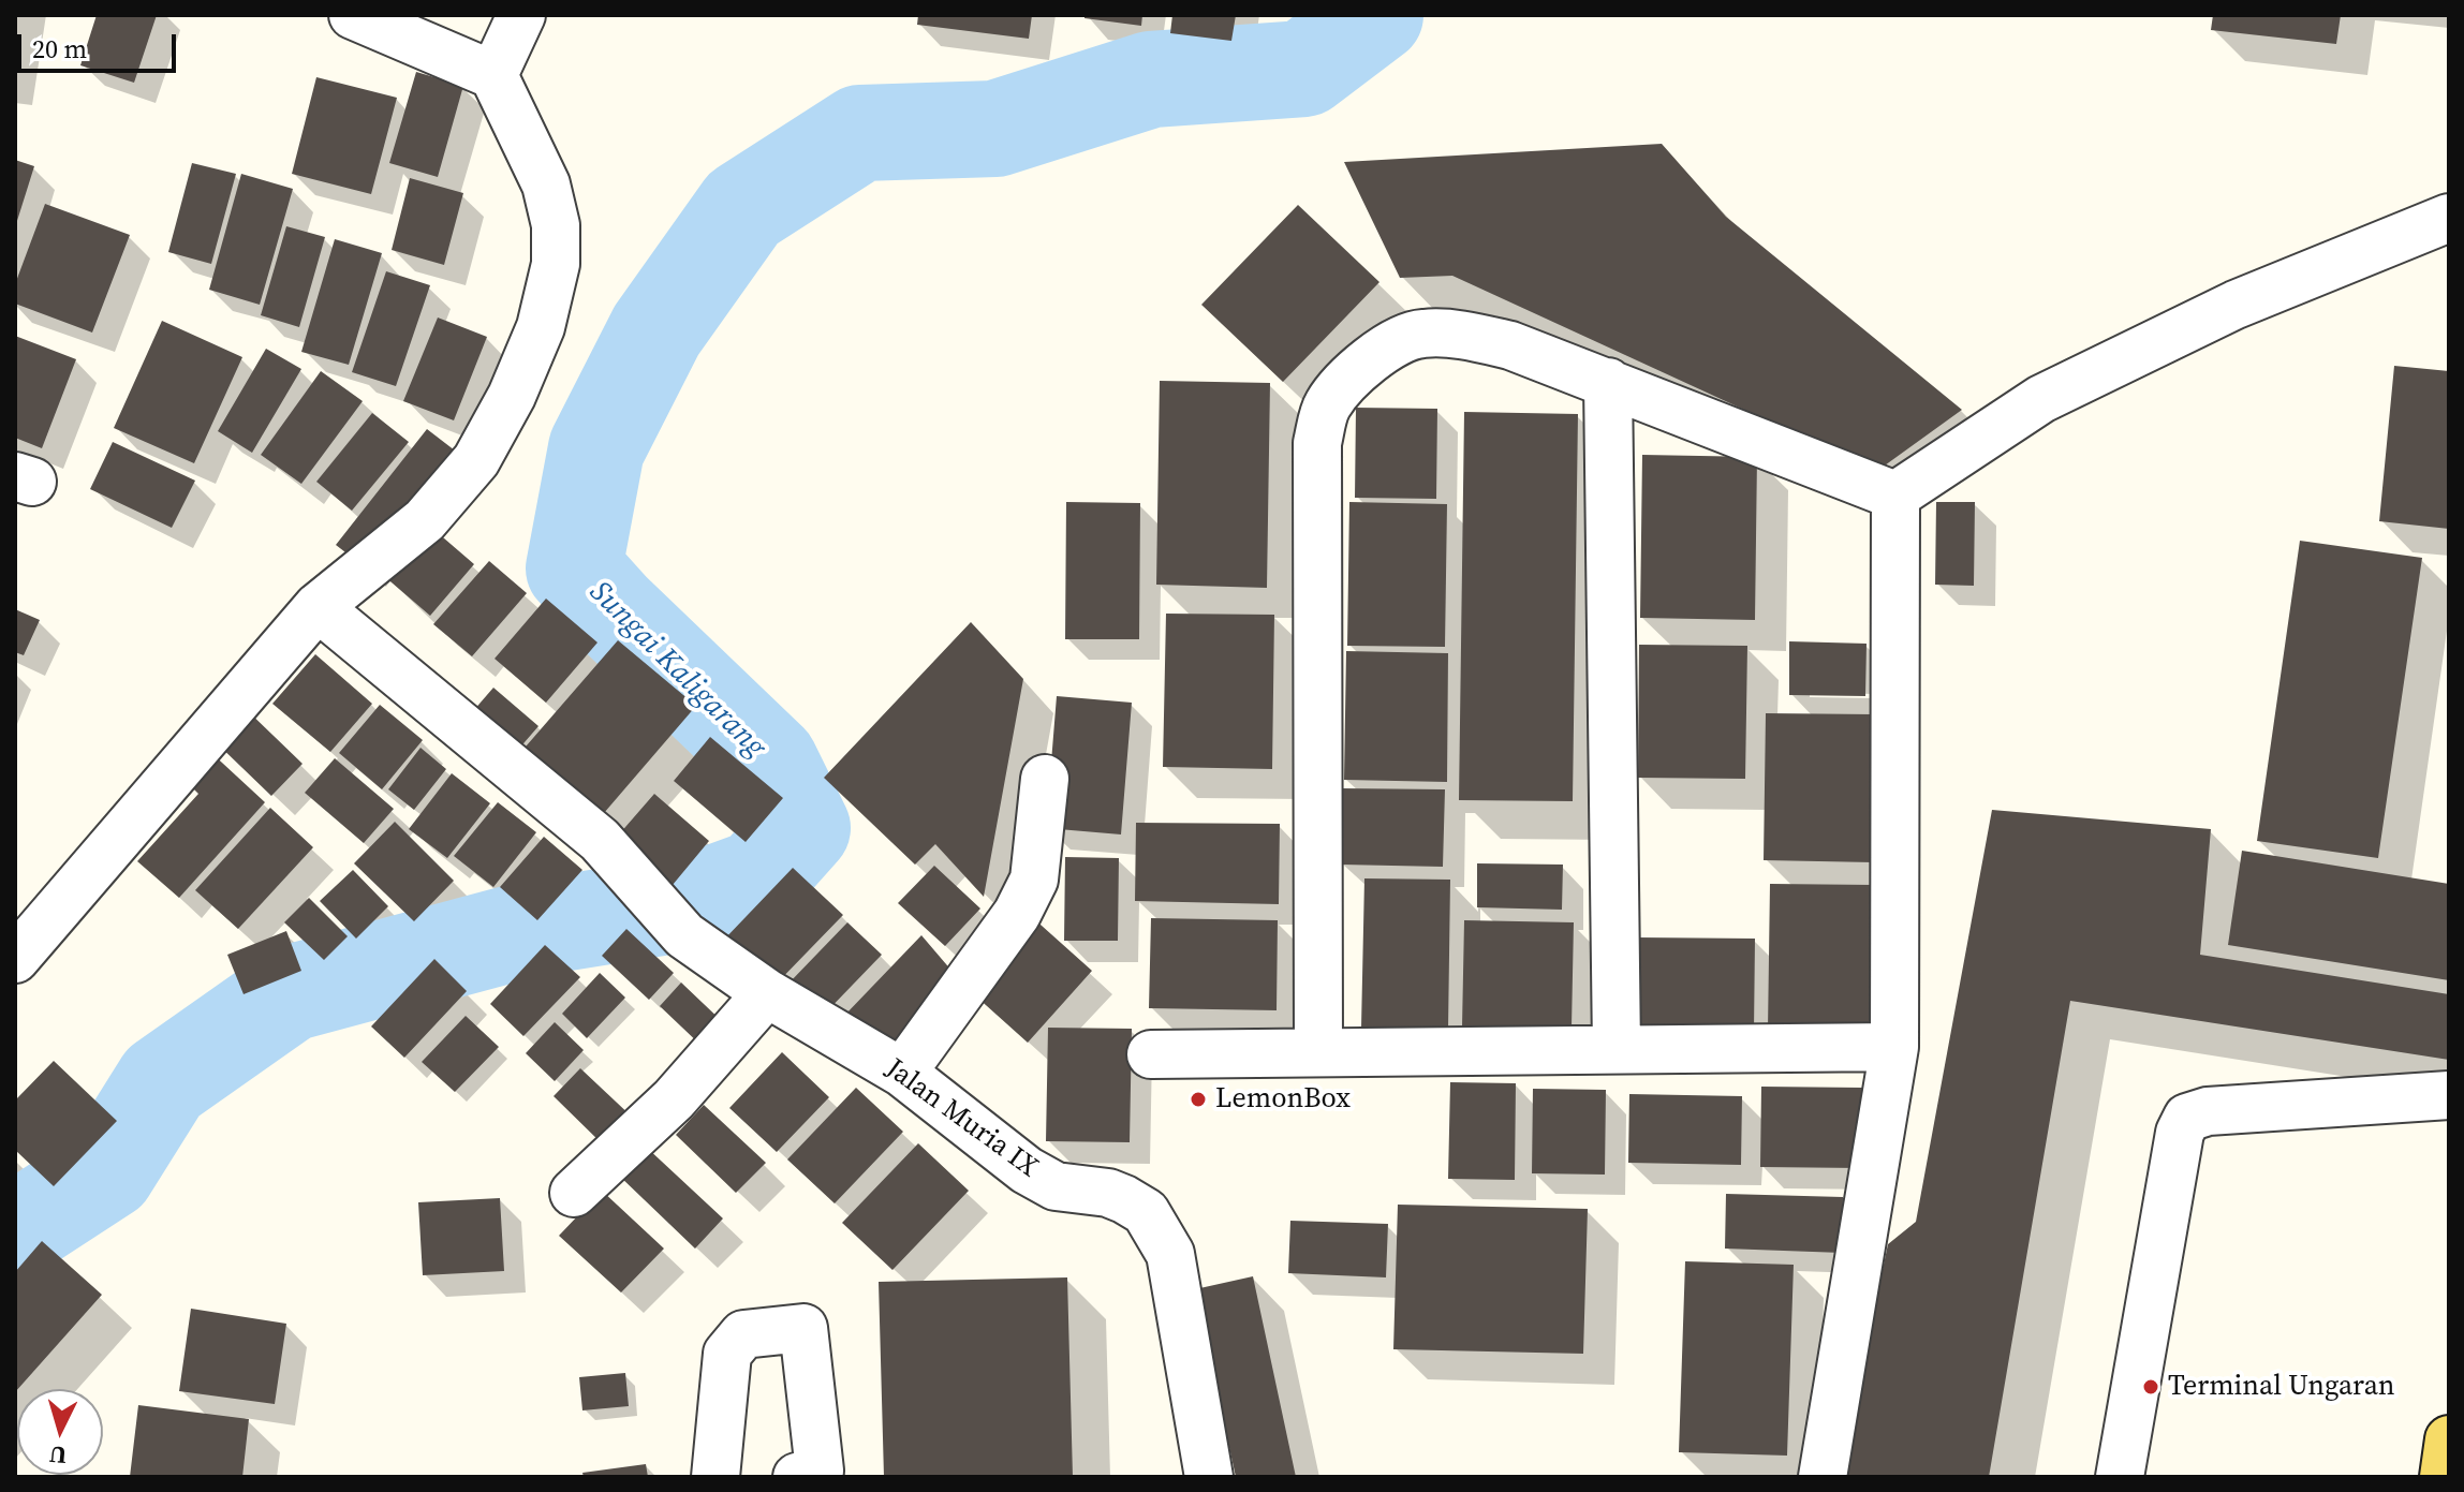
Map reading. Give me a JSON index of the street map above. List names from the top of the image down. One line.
{"streets":{"street":["Jalan Muria IX"]},"water":["Sungai Kaligarang"],"places":["LemonBox","Terminal Ungaran"],"scale_bar":"20 m","north":"bottom"}
